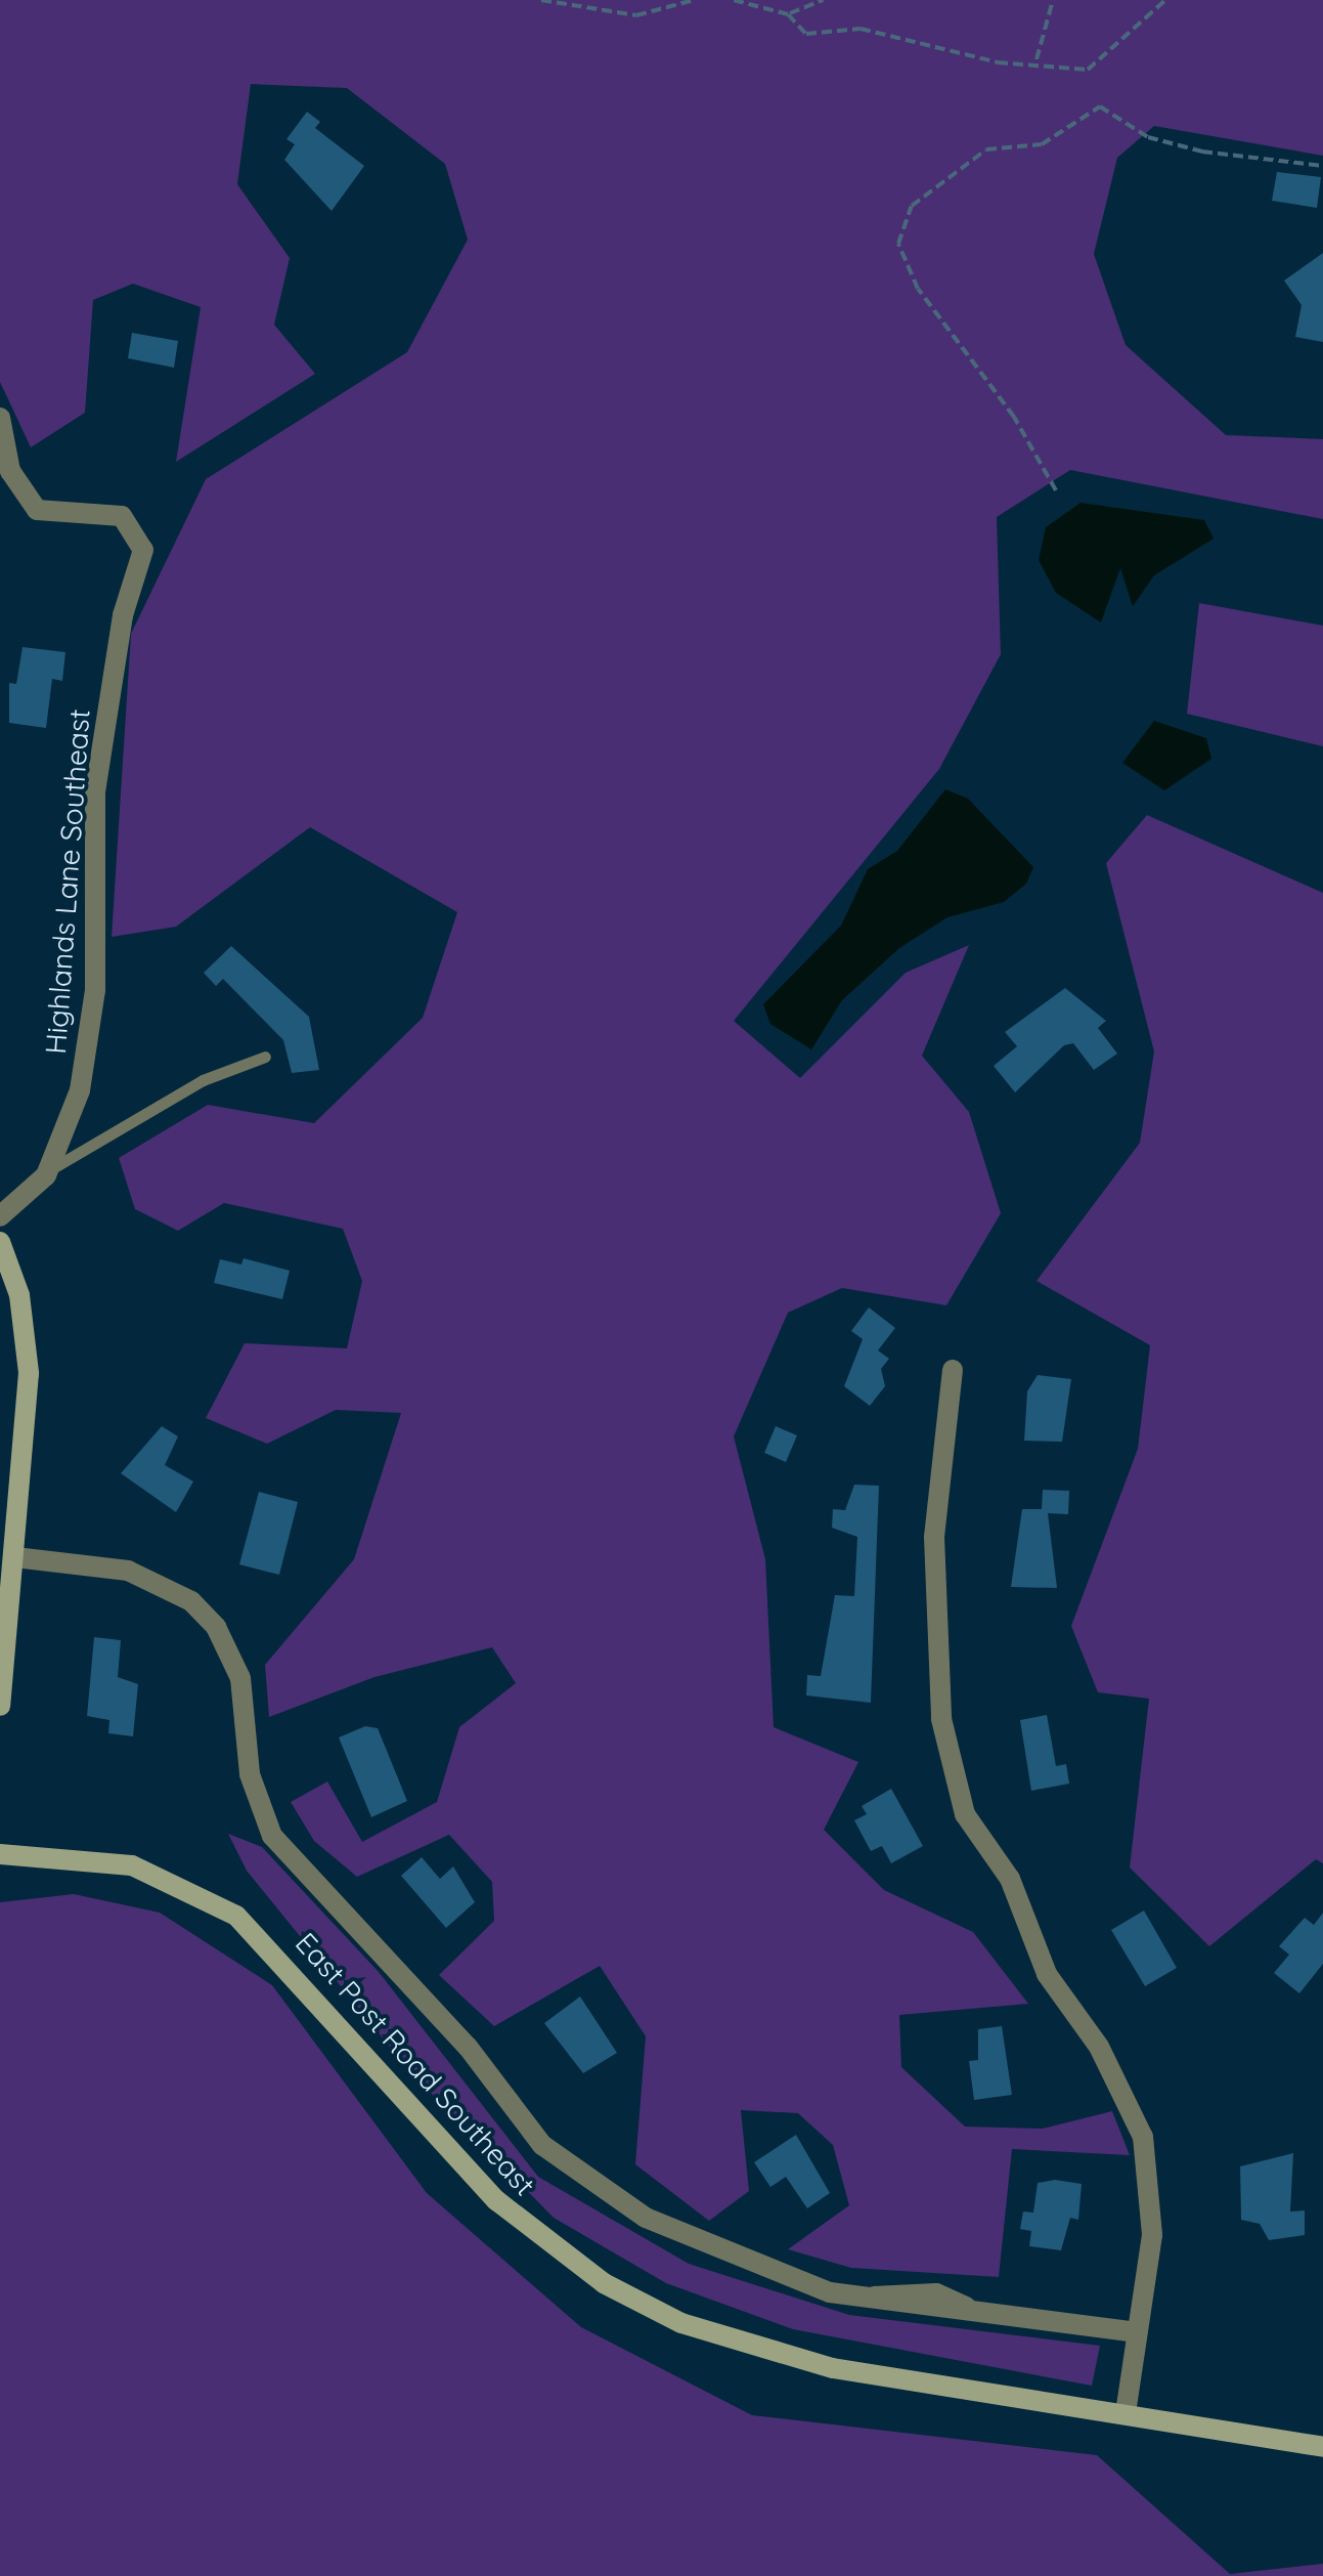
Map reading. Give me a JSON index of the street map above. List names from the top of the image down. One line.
{"streets":{"main road":["East Post Road Southeast"],"street":["Highlands Lane Southeast"]}}
